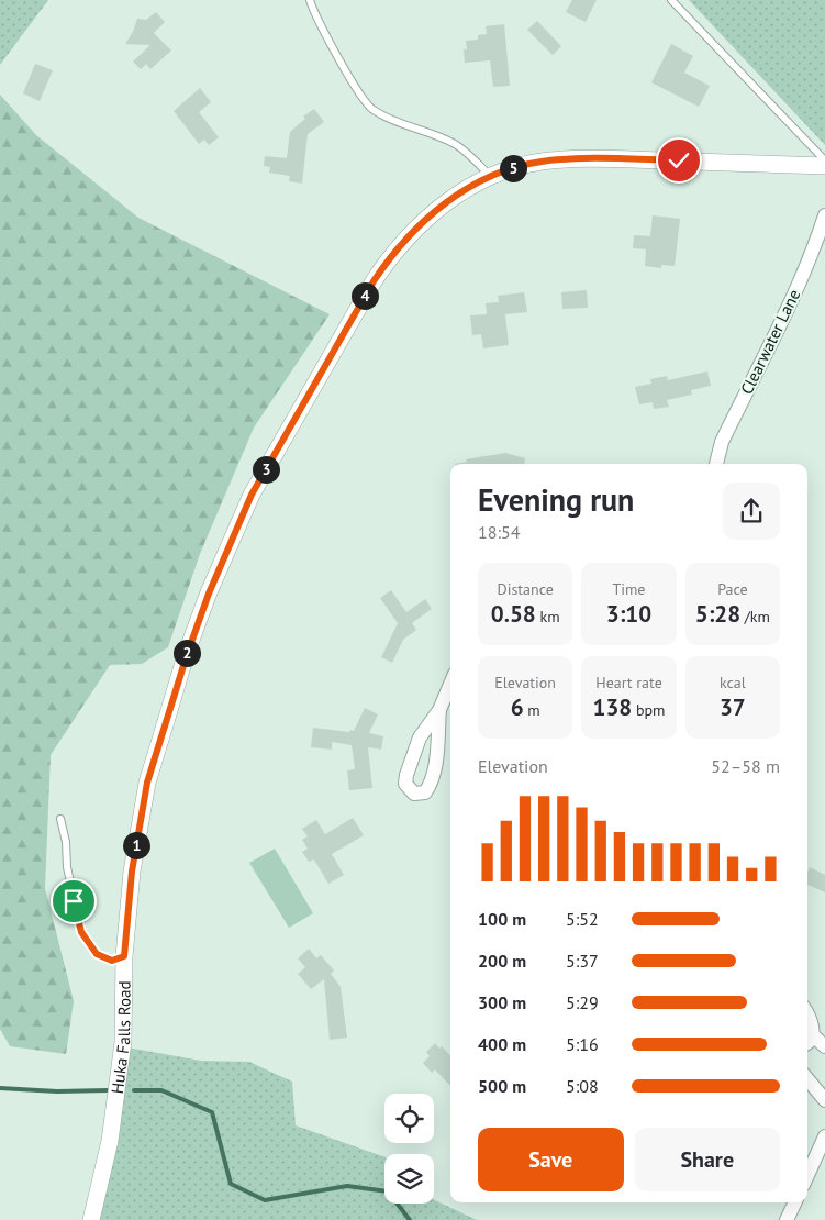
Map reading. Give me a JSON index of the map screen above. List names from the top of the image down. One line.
{"streets":{"street":["Clearwater Lane","Huka Falls Road"]},"page":{"pins":["5","4","3","2","1"],"heading":["Evening run","18:54"],"stats":[["Distance","0.58 km"],["Time","3:10"],["Pace","5:28 /km"],["Elevation","6 m"],["Heart rate","138 bpm"],["kcal","37"]],"chart":["Elevation","52–58 m"],"list":[{"name":"100 m","note":"5:52"},{"name":"200 m","note":"5:37"},{"name":"300 m","note":"5:29"},{"name":"400 m","note":"5:16"},{"name":"500 m","note":"5:08"}],"buttons":["Save","Share"]}}
